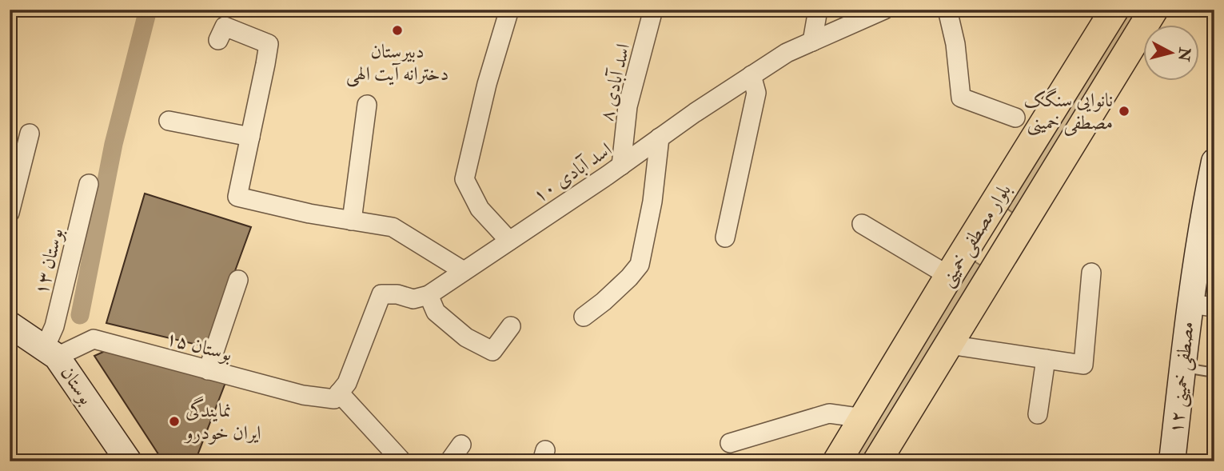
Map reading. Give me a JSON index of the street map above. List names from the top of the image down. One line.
{"streets":{"main road":["بلوار مصطفی خمینی"],"street":["اسد آبادی ۸","اسد آبادی ۱۰","بوستان ۱۳","بوستان ۱۵","مصطفی خمینی ۱۲","بوستان"]},"crossings":[["اسد آبادی ۸","اسد آبادی ۱۰"],["بوستان ۱۳","بوستان ۱۵"],["بوستان ۱۳","بوستان"],["بوستان ۱۵","بوستان"]],"places":["دبیرستان دخترانه آیت الهی","نانوایی سنگک مصطفی خمینی","نمایندگی ایران خودرو"],"north":"right"}
